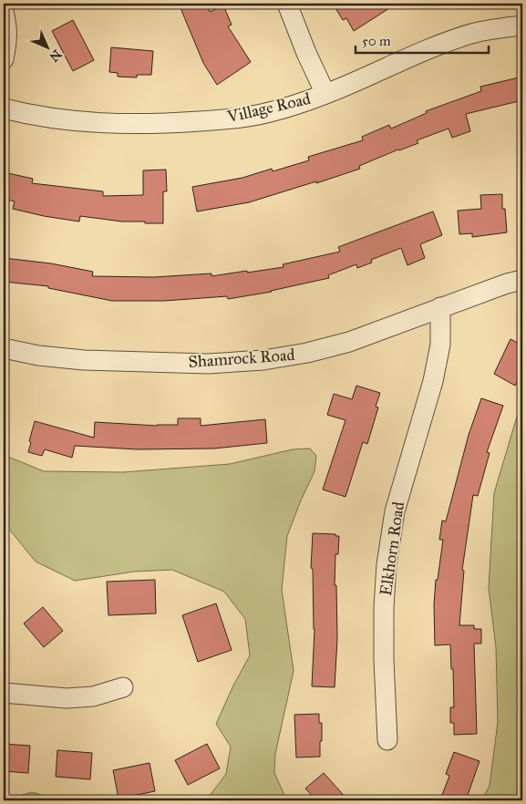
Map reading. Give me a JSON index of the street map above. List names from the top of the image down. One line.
{"streets":{"street":["Village Road","Shamrock Road","Elkhorn Road"]},"crossings":[["Shamrock Road","Elkhorn Road"]],"scale_bar":"50 m","north":"bottom right"}
